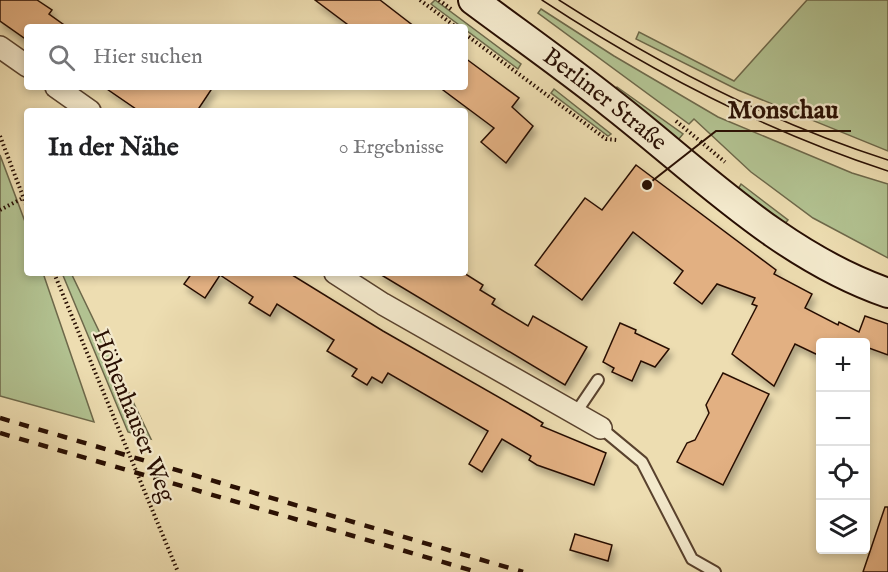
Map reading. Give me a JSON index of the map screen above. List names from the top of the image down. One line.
{"streets":{"main road":["Berliner Straße"],"path":["Höhenhauser Weg"]},"places":["Monschau"],"page":{"search":"Hier suchen","heading":["In der Nähe","0 Ergebnisse"],"map_buttons":["+","−"]}}
